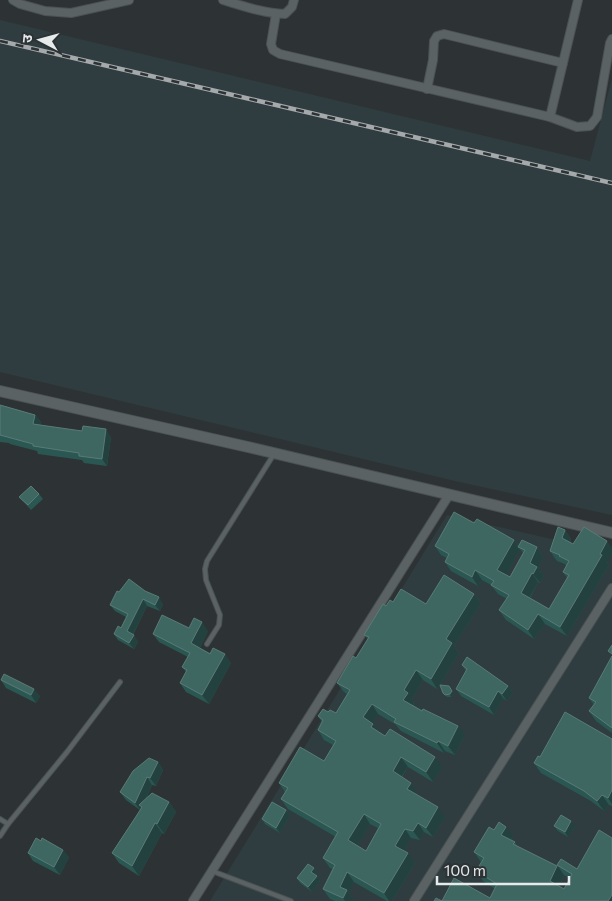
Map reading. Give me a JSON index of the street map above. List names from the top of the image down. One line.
{"scale_bar":"100 m","north":"left"}
